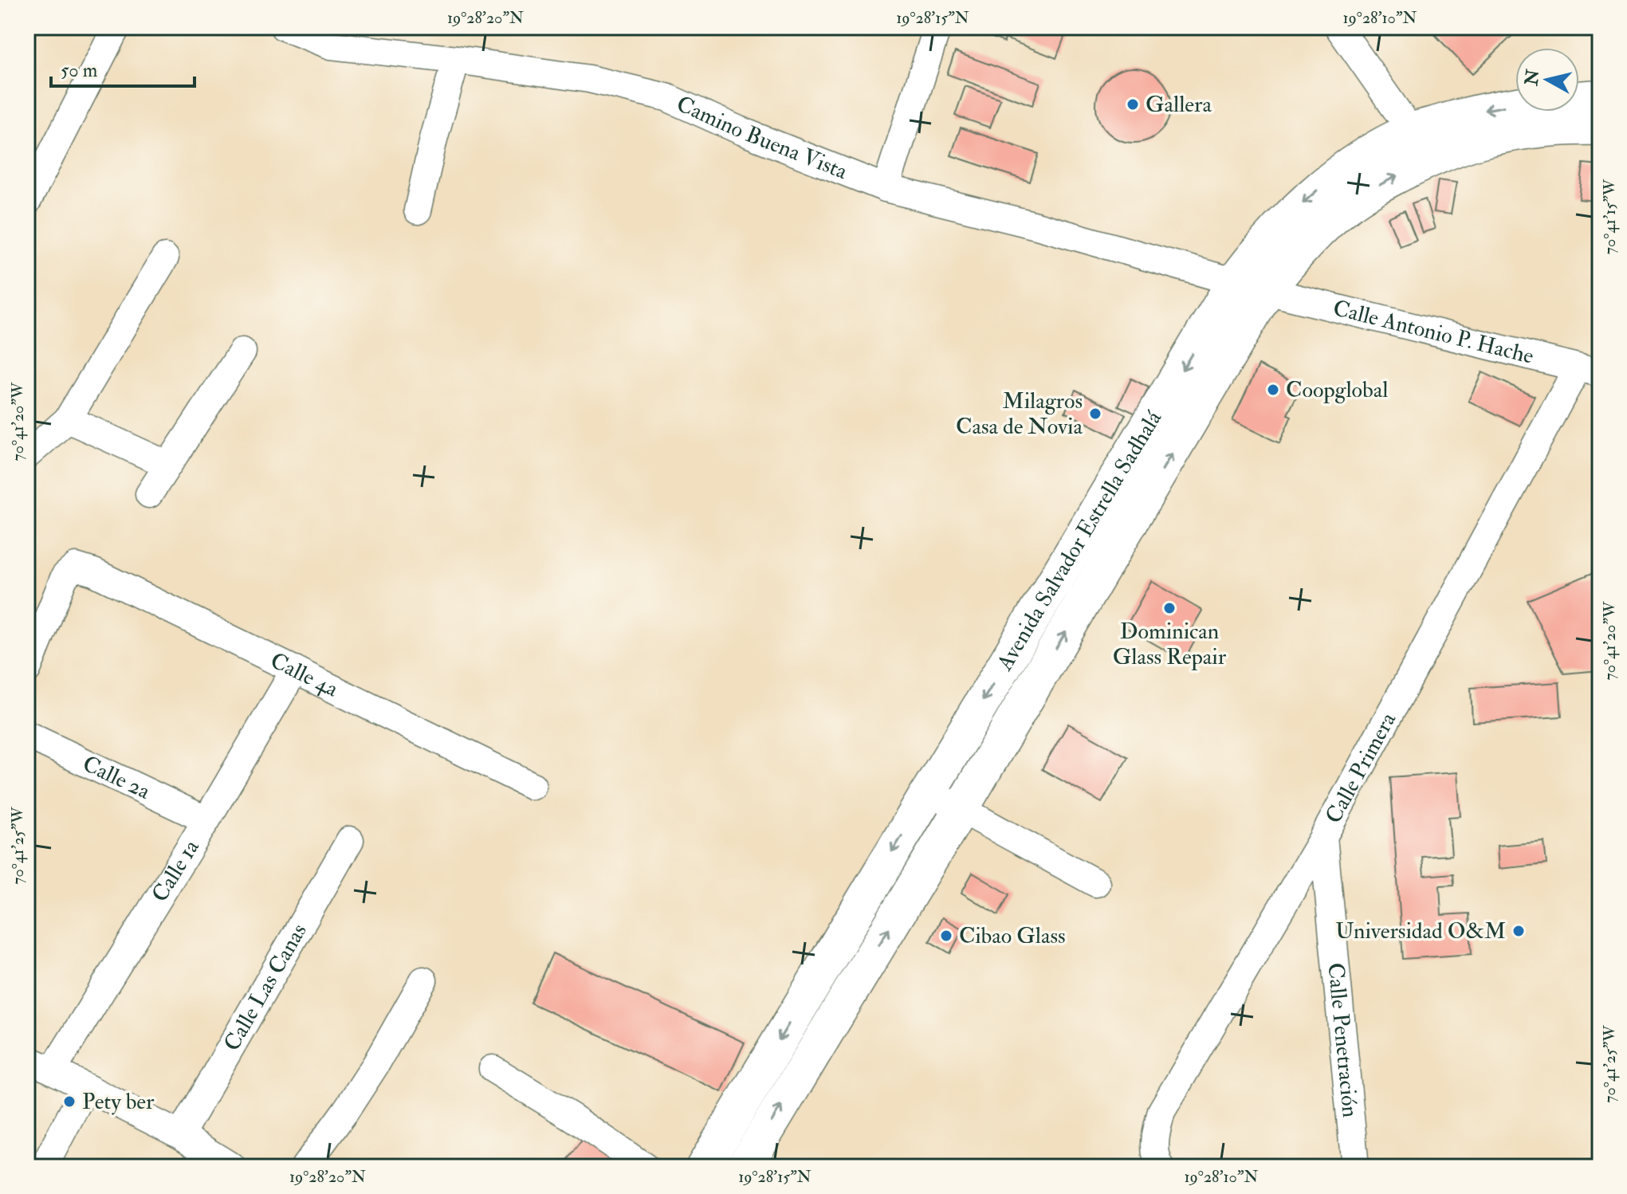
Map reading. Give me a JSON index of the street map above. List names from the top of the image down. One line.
{"streets":{"highway":["Avenida Salvador Estrella Sadhalá"],"street":["Camino Buena Vista","Calle Antonio P. Hache","Calle 4a","Calle Primera","Calle 2a","Calle 1a","Calle Las Canas","Calle Penetración"]},"crossings":[["Camino Buena Vista","Calle Antonio P. Hache"],["Camino Buena Vista","Avenida Salvador Estrella Sadhalá"],["Calle Antonio P. Hache","Avenida Salvador Estrella Sadhalá"],["Calle Antonio P. Hache","Calle Primera"],["Calle 4a","Calle 1a"],["Calle Primera","Calle Penetración"],["Calle 2a","Calle 1a"]],"places":["Gallera","Coopglobal","Milagros Casa de Novia","Dominican Glass Repair","Universidad O&M","Cibao Glass","Pety ber"],"scale_bar":"50 m","north":"left","coordinates":["19°28'20\"N","19°28'15\"N","19°28'10\"N","70°41'15\"W","70°41'20\"W","70°41'25\"W"]}
